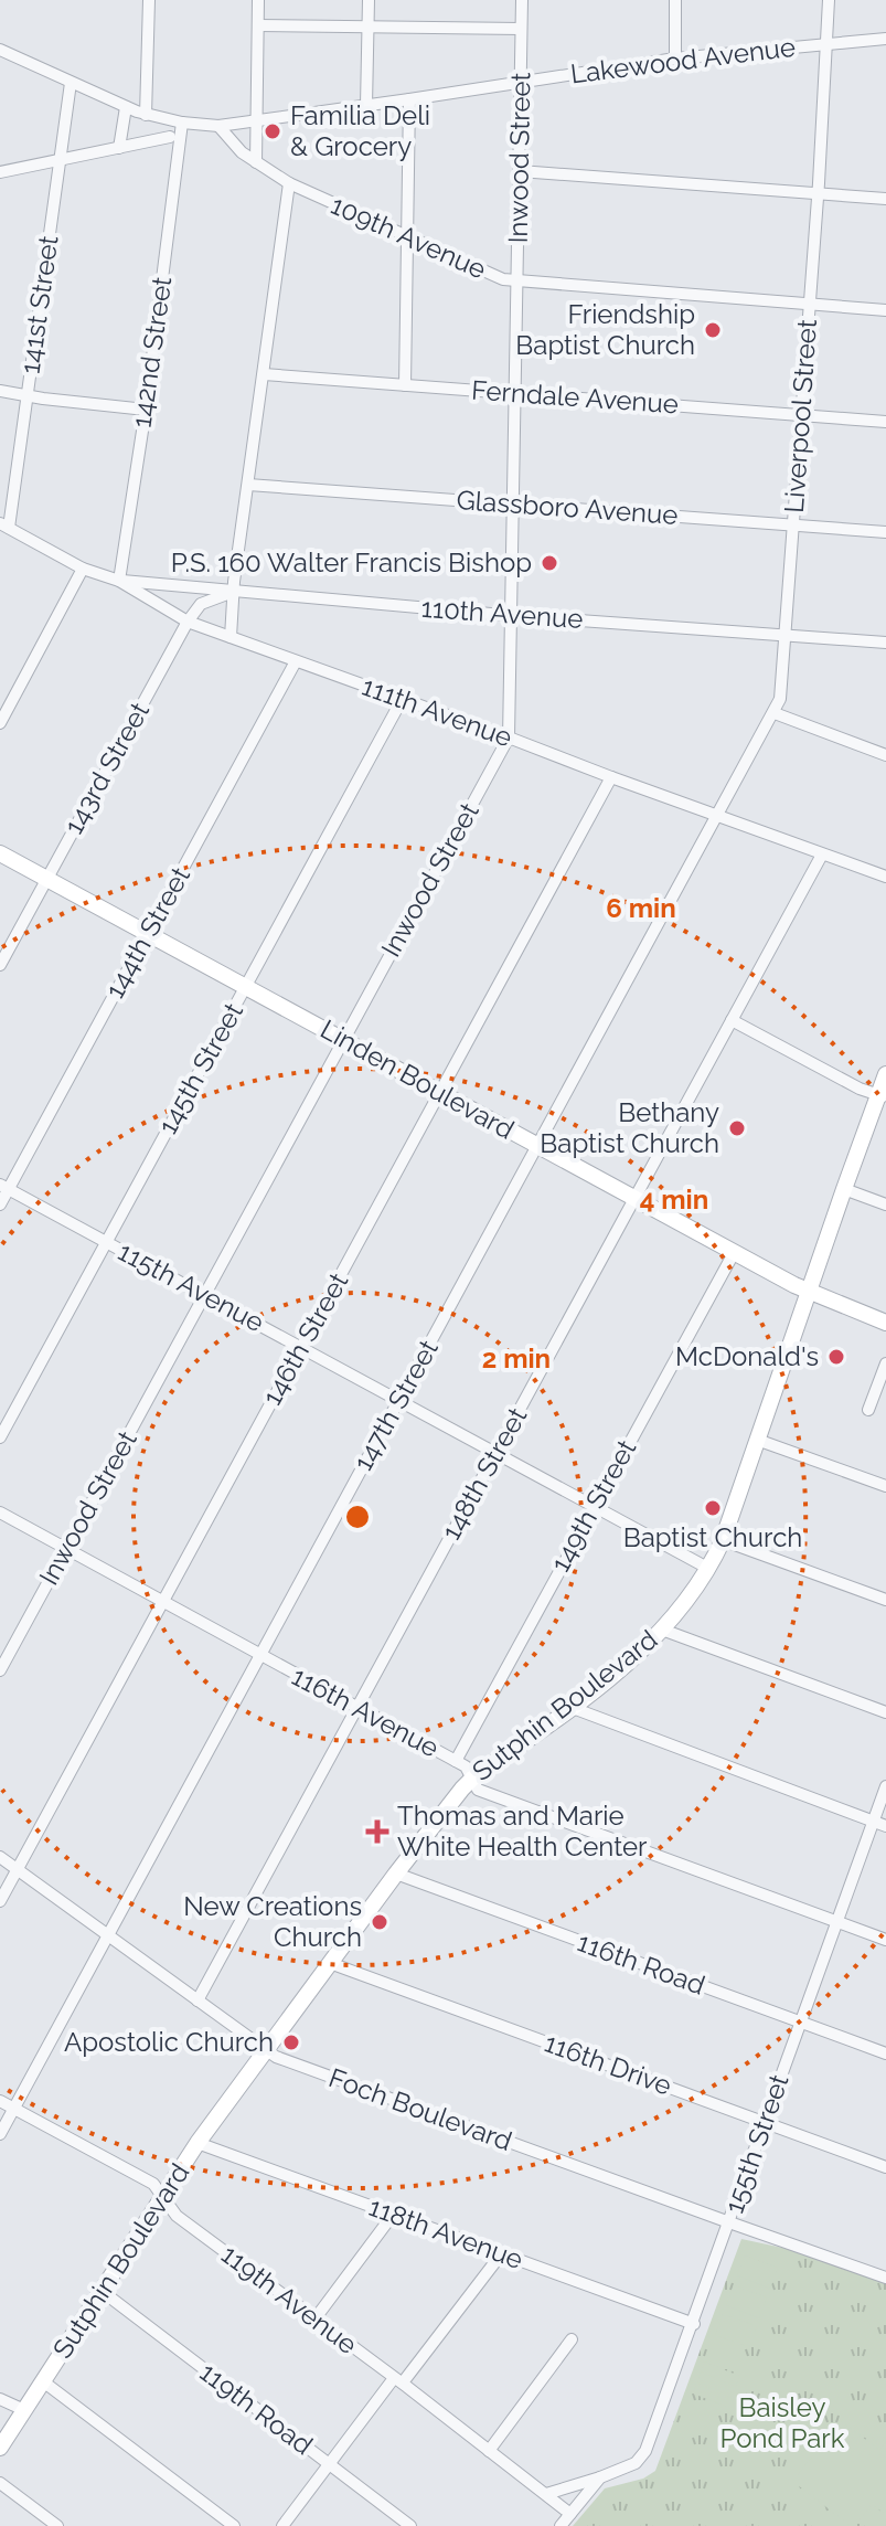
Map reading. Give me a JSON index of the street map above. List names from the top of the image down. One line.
{"streets":{"main road":["Linden Boulevard","Sutphin Boulevard"],"street":["Lakewood Avenue","Inwood Street","109th Avenue","141st Street","142nd Street","Ferndale Avenue","Liverpool Street","Glassboro Avenue","110th Avenue","111th Avenue","143rd Street","144th Street","145th Street","115th Avenue","146th Street","147th Street","148th Street","149th Street","116th Avenue","116th Road","116th Drive","Foch Boulevard","155th Street","118th Avenue","119th Avenue","119th Road"]},"crossings":[["Lakewood Avenue","Inwood Street"],["Lakewood Avenue","109th Avenue"],["Lakewood Avenue","Liverpool Street"],["Inwood Street","109th Avenue"],["Inwood Street","Ferndale Avenue"],["Inwood Street","Glassboro Avenue"],["Inwood Street","110th Avenue"],["Inwood Street","111th Avenue"],["Inwood Street","Linden Boulevard"],["Inwood Street","115th Avenue"],["Inwood Street","116th Avenue"],["109th Avenue","Liverpool Street"],["141st Street","111th Avenue"],["142nd Street","110th Avenue"],["142nd Street","111th Avenue"],["Ferndale Avenue","Liverpool Street"],["Liverpool Street","Glassboro Avenue"],["Liverpool Street","110th Avenue"],["Liverpool Street","111th Avenue"],["Liverpool Street","147th Street"],["110th Avenue","111th Avenue"],["110th Avenue","143rd Street"],["111th Avenue","143rd Street"],["111th Avenue","144th Street"],["111th Avenue","145th Street"],["111th Avenue","146th Street"],["111th Avenue","147th Street"],["111th Avenue","148th Street"],["143rd Street","Linden Boulevard"],["144th Street","Linden Boulevard"],["144th Street","115th Avenue"],["145th Street","Linden Boulevard"],["145th Street","115th Avenue"],["Linden Boulevard","146th Street"],["Linden Boulevard","147th Street"],["Linden Boulevard","148th Street"],["Linden Boulevard","149th Street"],["Linden Boulevard","Sutphin Boulevard"],["115th Avenue","146th Street"],["115th Avenue","147th Street"],["115th Avenue","148th Street"],["115th Avenue","149th Street"],["115th Avenue","Sutphin Boulevard"],["146th Street","116th Avenue"],["146th Street","Foch Boulevard"],["147th Street","116th Avenue"],["147th Street","Foch Boulevard"],["147th Street","119th Avenue"],["148th Street","116th Avenue"],["148th Street","Foch Boulevard"],["149th Street","116th Avenue"],["Sutphin Boulevard","116th Avenue"],["Sutphin Boulevard","116th Road"],["Sutphin Boulevard","116th Drive"],["Sutphin Boulevard","Foch Boulevard"],["Sutphin Boulevard","118th Avenue"],["Sutphin Boulevard","119th Avenue"],["Sutphin Boulevard","119th Road"],["116th Avenue","155th Street"],["116th Road","155th Street"],["116th Drive","155th Street"],["Foch Boulevard","155th Street"],["155th Street","118th Avenue"],["155th Street","119th Avenue"]],"parks":["Baisley Pond Park"],"places":{"other":["Familia Deli & Grocery","Friendship Baptist Church","P.S. 160 Walter Francis Bishop","Bethany Baptist Church","McDonald's","Baptist Church","New Creations Church","Apostolic Church"],"health":["Thomas and Marie White Health Center"]},"rings":["6 min","4 min","2 min"]}
